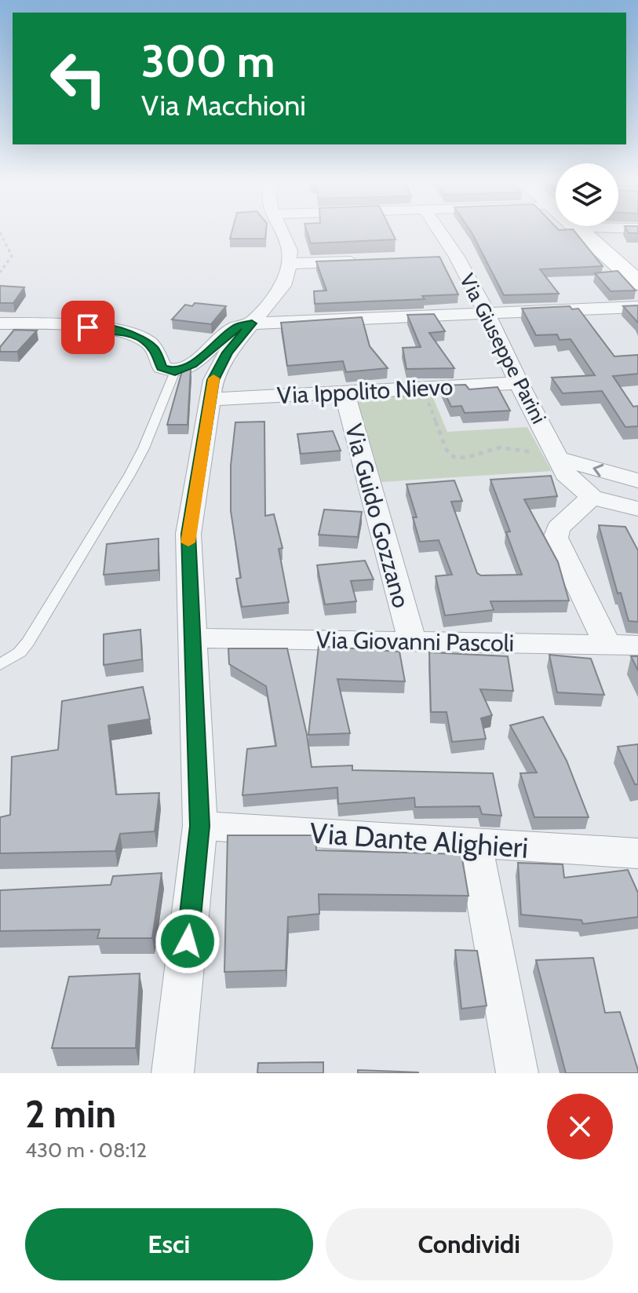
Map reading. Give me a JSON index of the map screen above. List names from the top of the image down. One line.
{"streets":{"street":["Via Giuseppe Parini","Via Ippolito Nievo","Via Guido Gozzano","Via Giovanni Pascoli","Via Dante Alighieri"]},"crossings":[["Via Giuseppe Parini","Via Ippolito Nievo"],["Via Ippolito Nievo","Via Guido Gozzano"],["Via Guido Gozzano","Via Giovanni Pascoli"]],"page":{"turn":["300 m","Via Macchioni"],"heading":["2 min","430 m · 08:12"],"buttons":["Esci","Condividi"]}}
